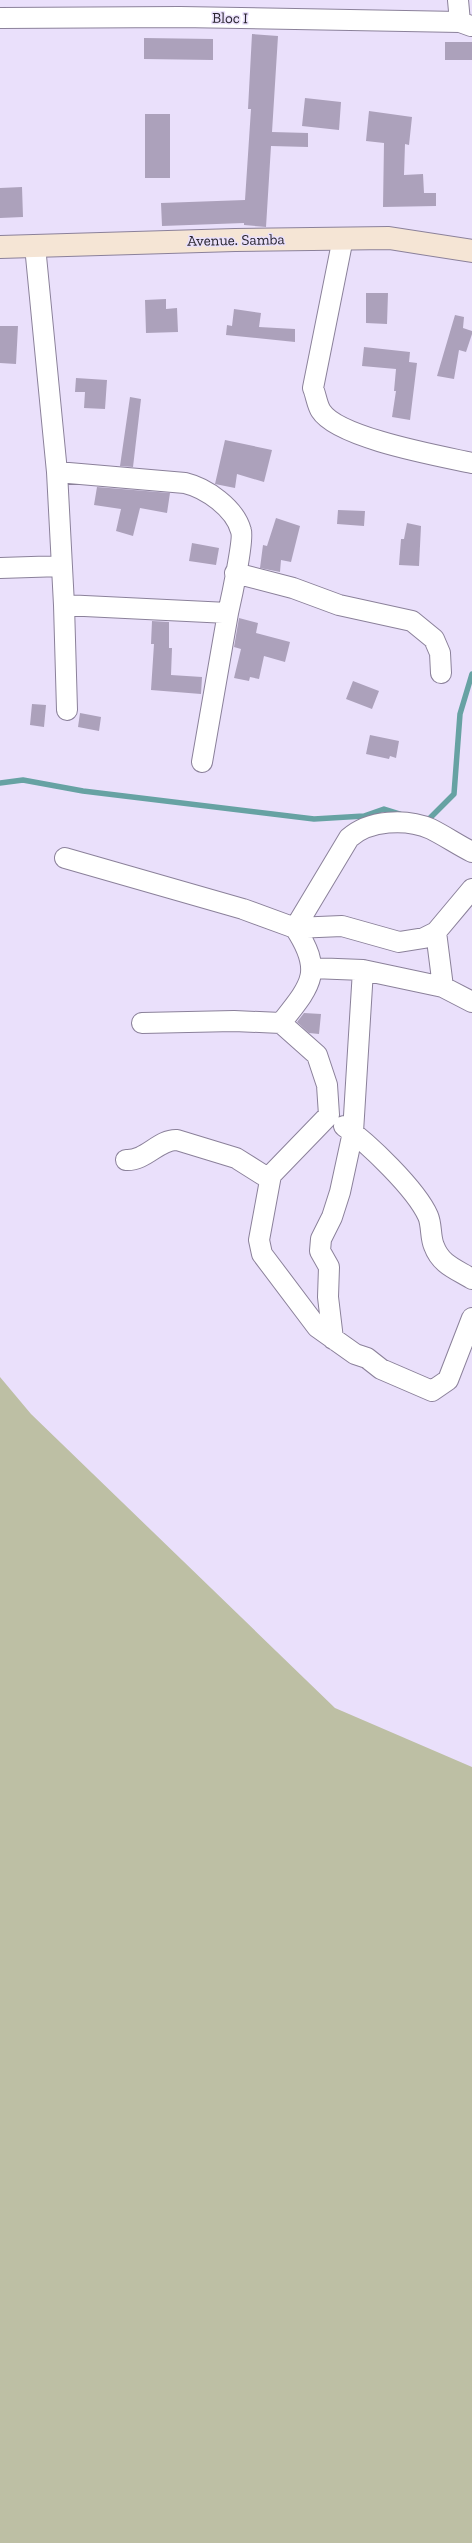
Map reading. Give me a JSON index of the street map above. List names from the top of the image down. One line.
{"streets":{"street":["Bloc I","Avenue. Samba"]}}
